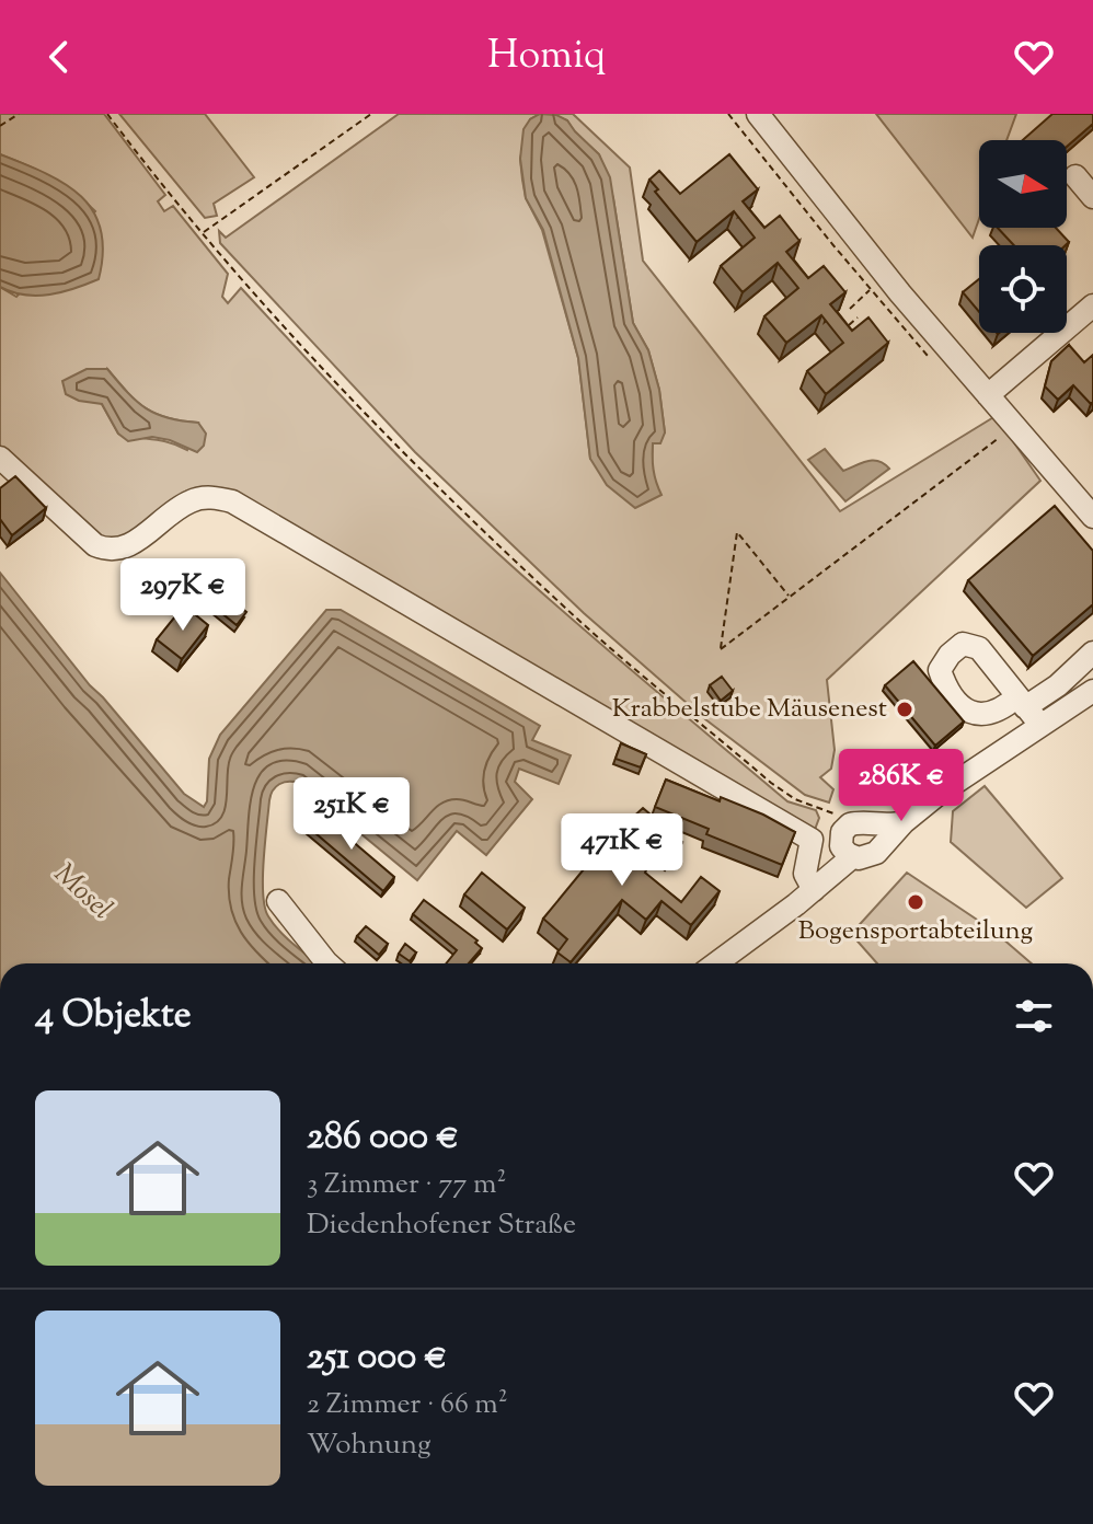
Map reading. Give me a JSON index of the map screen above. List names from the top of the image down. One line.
{"water":["Mosel"],"places":["Krabbelstube Mäusenest","Bogensportabteilung"],"north":"right","page":{"header":"Homiq","price":["297K €","286K €","251K €","471K €"],"heading":"4 Objekte","list":[{"name":"286 000 €","note":"3 Zimmer · 77 m² · Diedenhofener Straße"},{"name":"251 000 €","note":"2 Zimmer · 66 m² · Wohnung"}]}}
